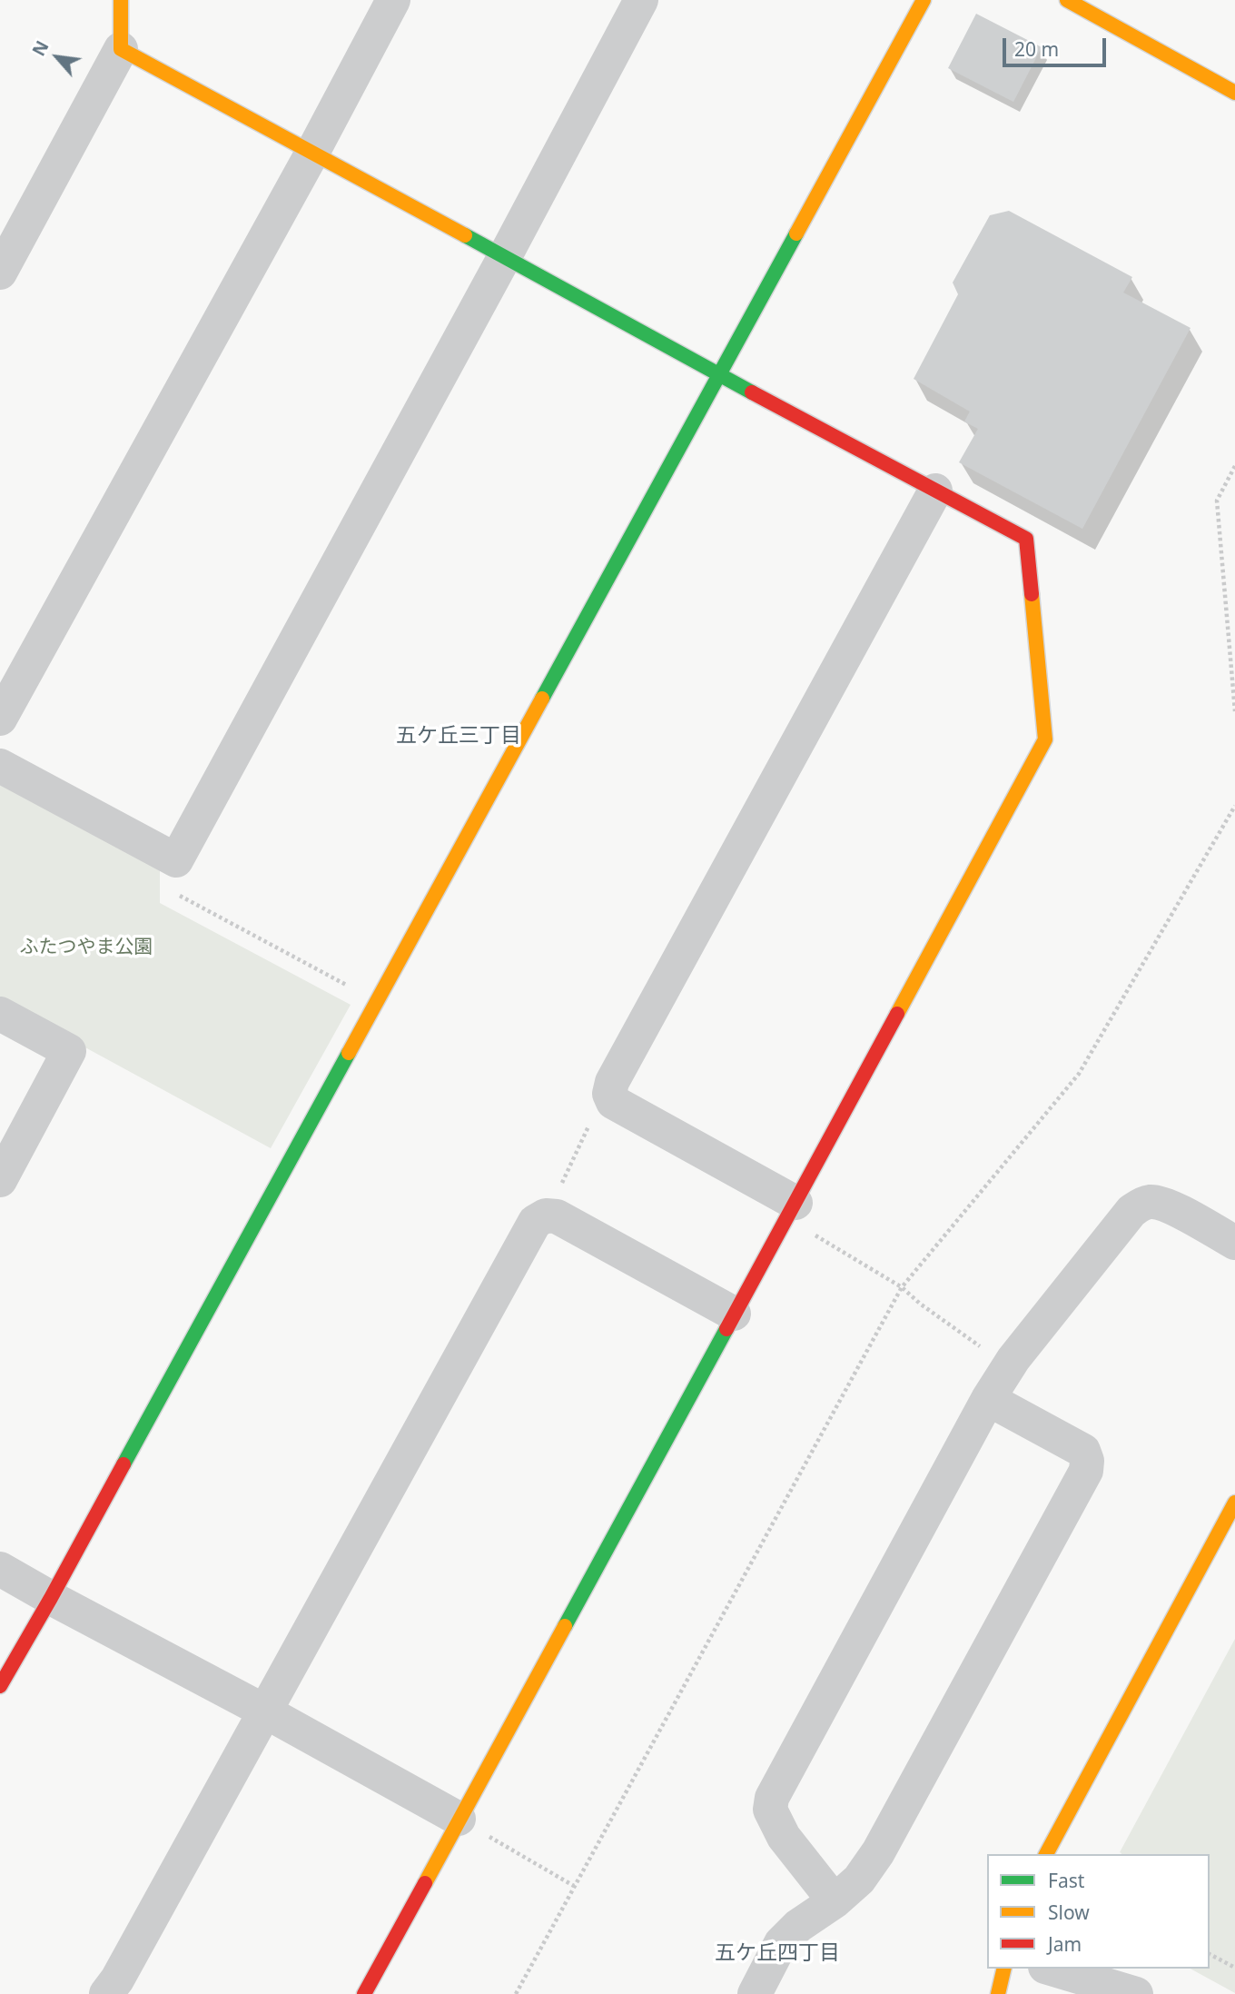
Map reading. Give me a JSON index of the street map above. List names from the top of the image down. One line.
{"districts":["五ケ丘三丁目","五ケ丘四丁目"],"parks":["ふたつやま公園"],"legend":["Fast","Slow","Jam"],"scale_bar":"20 m","north":"top left"}
